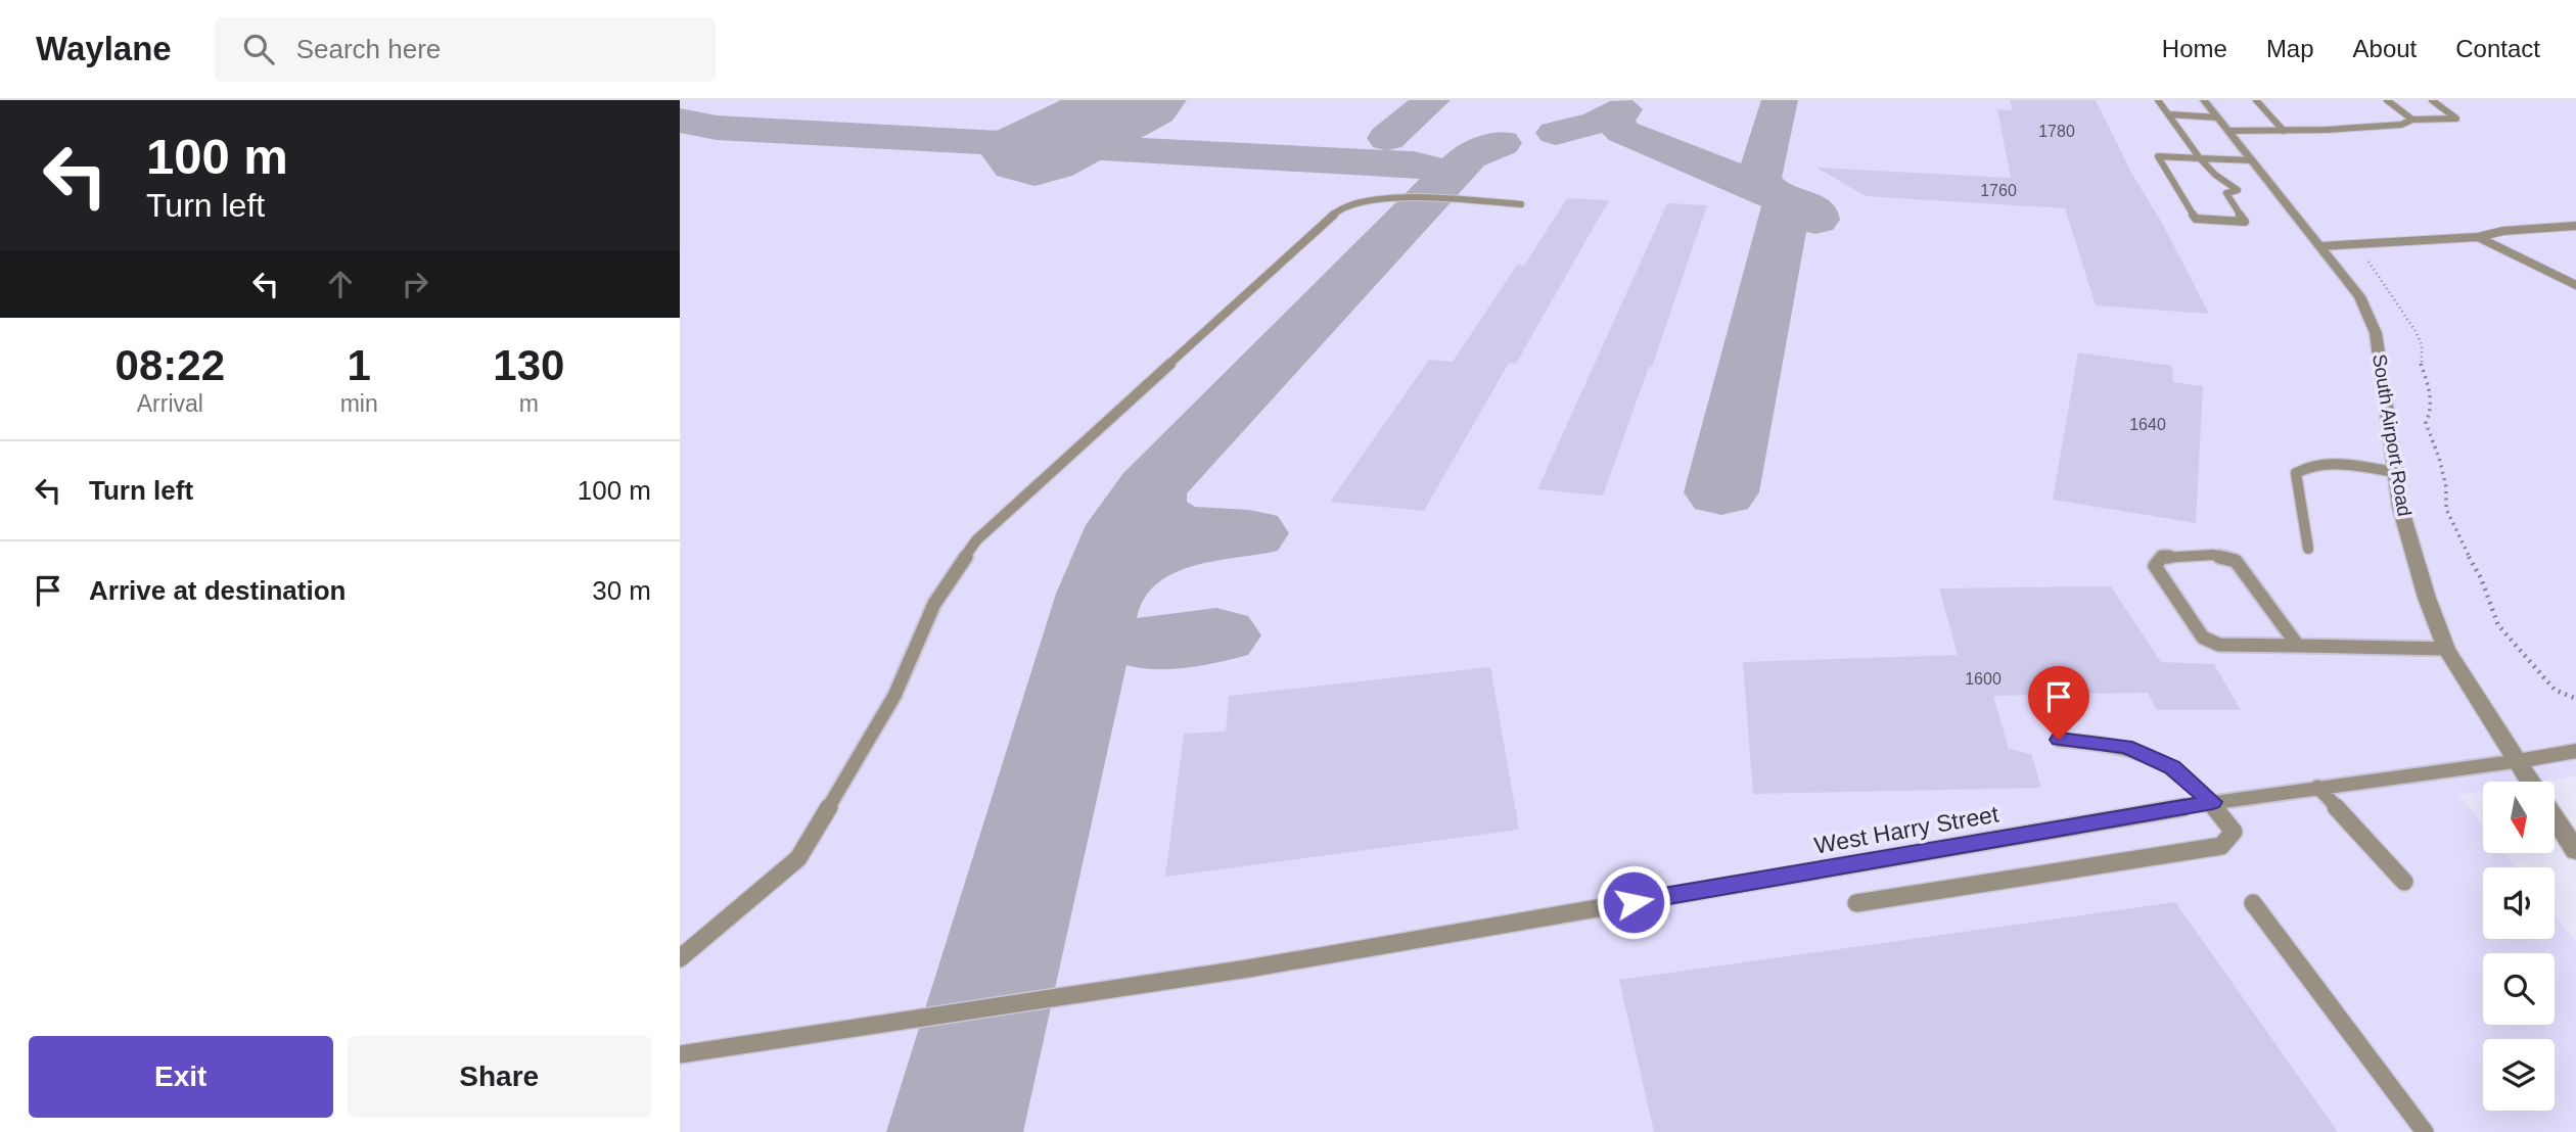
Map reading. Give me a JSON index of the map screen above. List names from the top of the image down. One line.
{"streets":{"street":["South Airport Road","West Harry Street"]},"crossings":[["South Airport Road","West Harry Street"]],"house_numbers":["1780","1760","1640","1600"],"north":"bottom","page":{"header":"Waylane","search":"Search here","nav":["Home","Map","About","Contact"],"turn":["100 m","Turn left"],"eta":["08:22","Arrival","1","min","130","m"],"list":[{"name":"Turn left","value":"100 m"},{"name":"Arrive at destination","value":"30 m"}],"buttons":["Exit","Share"]}}
